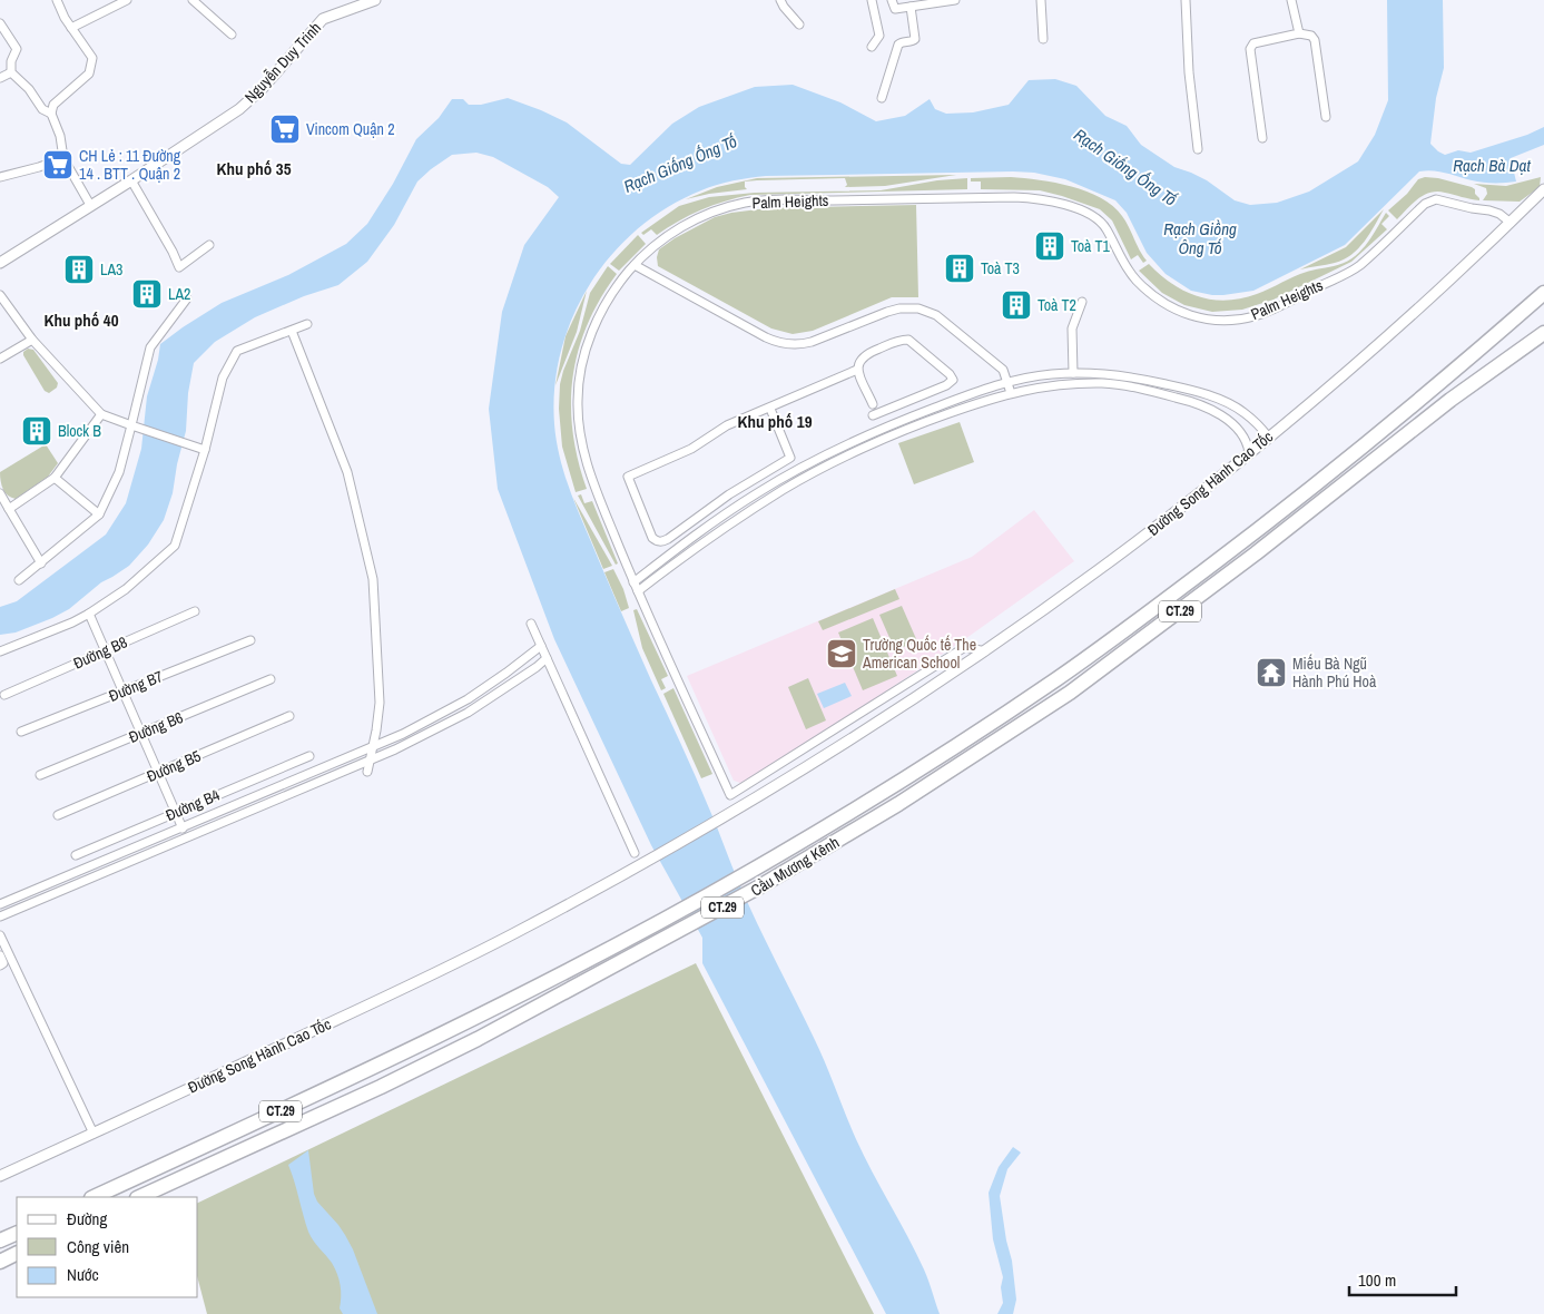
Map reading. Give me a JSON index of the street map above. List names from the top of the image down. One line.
{"streets":{"highway":["CT.29","Cầu Mương Kênh"],"main road":["Nguyễn Duy Trinh","Đường Song Hành Cao Tốc"],"street":["Palm Heights","Đường B8","Đường B7","Đường B6","Đường B5","Đường B4"]},"crossings":[["Palm Heights","Đường Song Hành Cao Tốc"]],"districts":["Khu phố 35","Khu phố 40","Khu phố 19"],"water":["Rạch Giống Ống Tố","Rạch Bà Dạt","Rạch Giồng Ông Tố"],"places":{"supermarket":["Vincom Quận 2","CH Lẻ : 11 Đường 14 . BTT . Quận 2"],"building":["Toà T1","Toà T3","LA3","LA2","Toà T2","Block B"],"school or university":["Trường Quốc tế The American School"],"temple":["Miếu Bà Ngũ Hành Phú Hoà"]},"legend":["Đường","Công viên","Nước"],"scale_bar":"100 m"}
